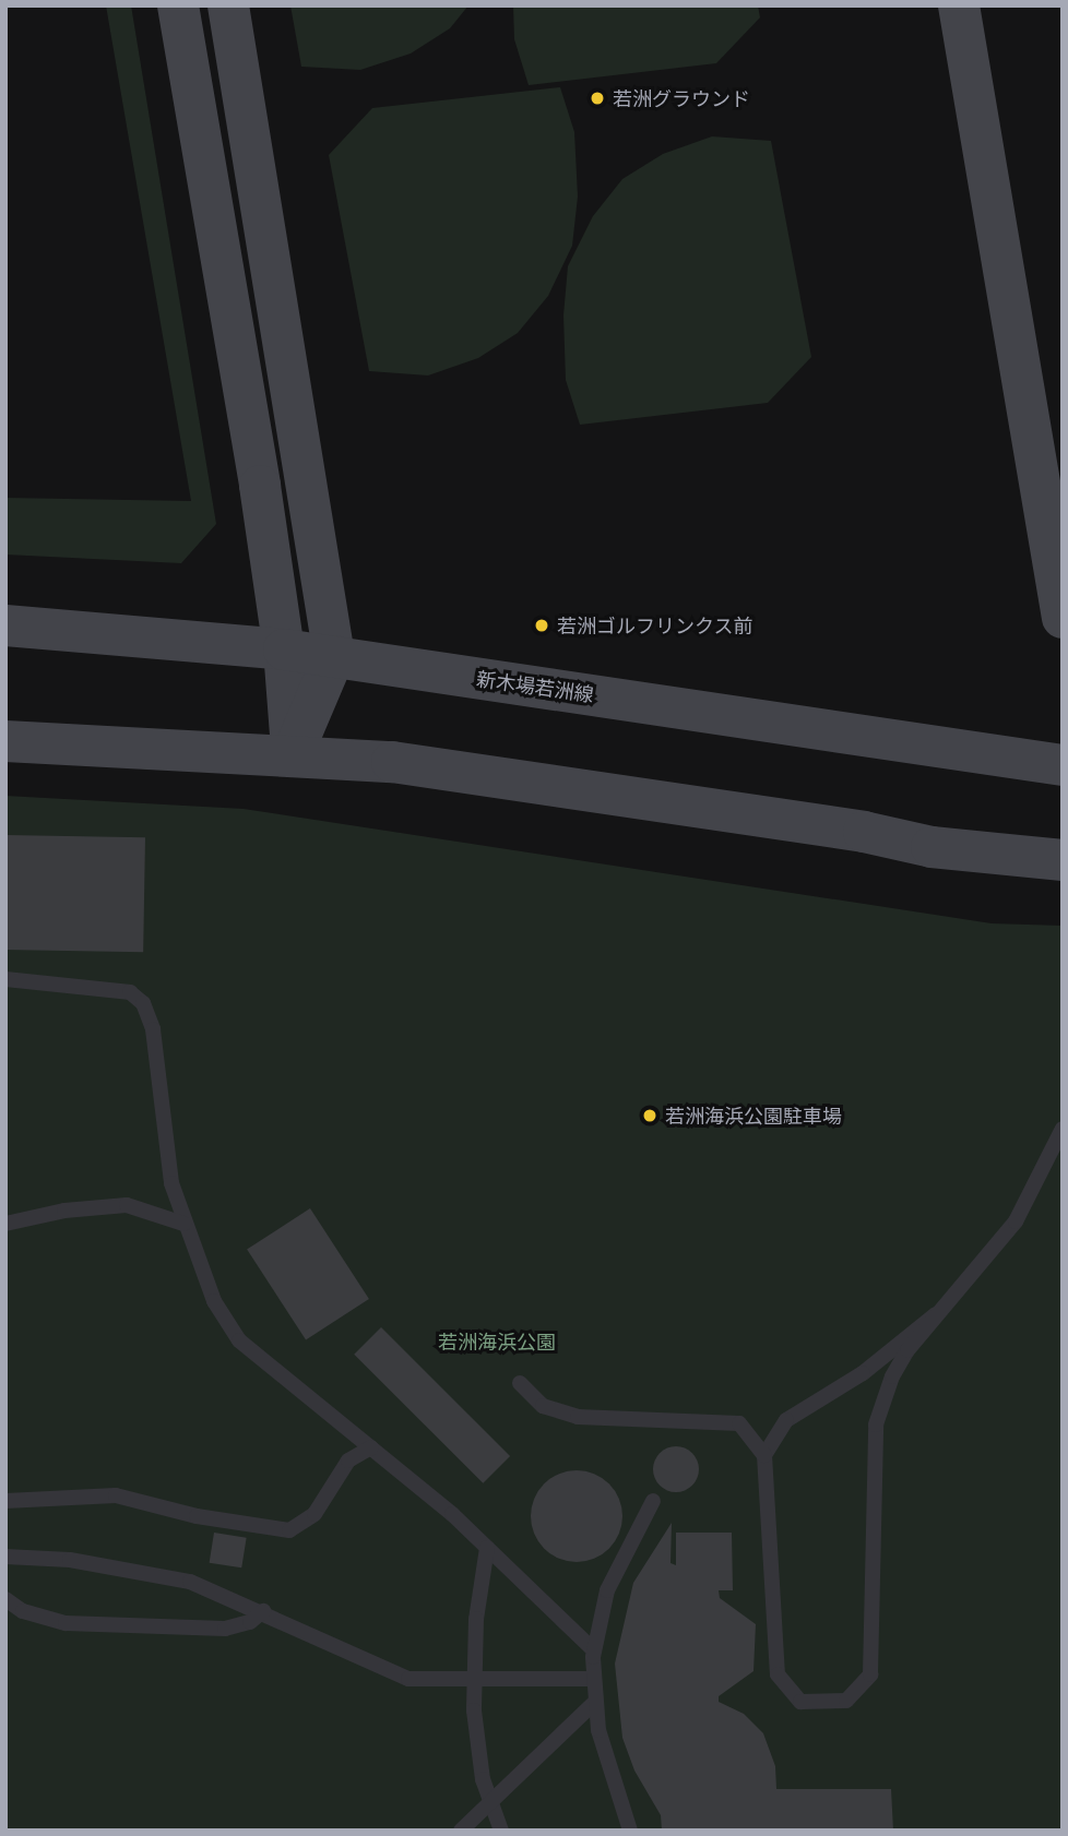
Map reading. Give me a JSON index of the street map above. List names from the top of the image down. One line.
{"streets":{"street":["新木場若洲線"]},"parks":["若洲海浜公園"],"places":["若洲グラウンド","若洲ゴルフリンクス前","若洲海浜公園駐車場"]}
